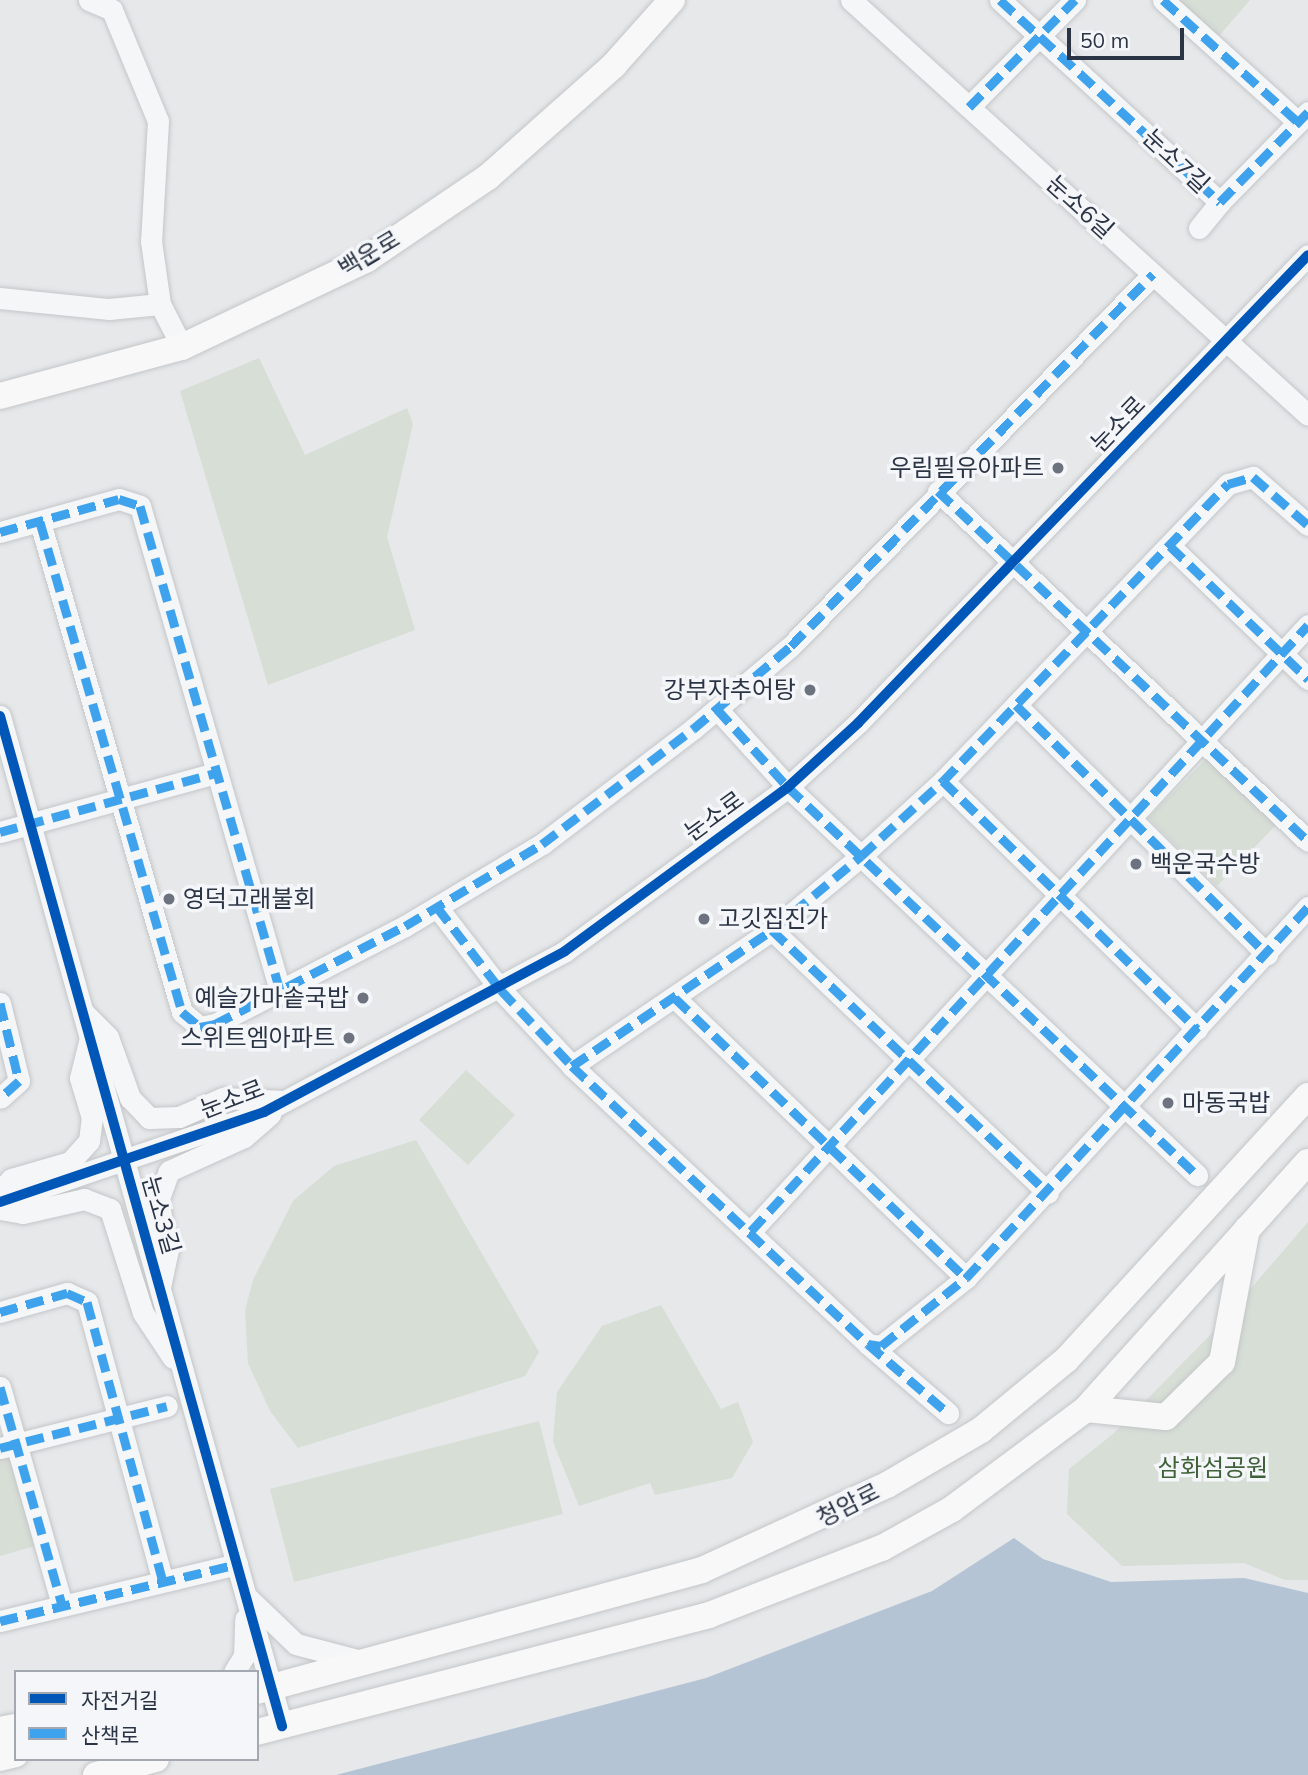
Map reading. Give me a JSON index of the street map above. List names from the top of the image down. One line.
{"streets":{"main road":["백운로","청암로"],"street":["눈소7길","눈소6길","눈소로","눈소3길"]},"crossings":[["눈소6길","눈소로"],["눈소로","눈소3길"],["눈소3길","청암로"]],"parks":["삼화섬공원"],"places":["우림필유아파트","강부자추어탕","백운국수방","영덕고래불회","고깃집진가","예슬가마솥국밥","스위트엠아파트","마동국밥"],"legend":["자전거길","산책로"],"scale_bar":"50 m"}
